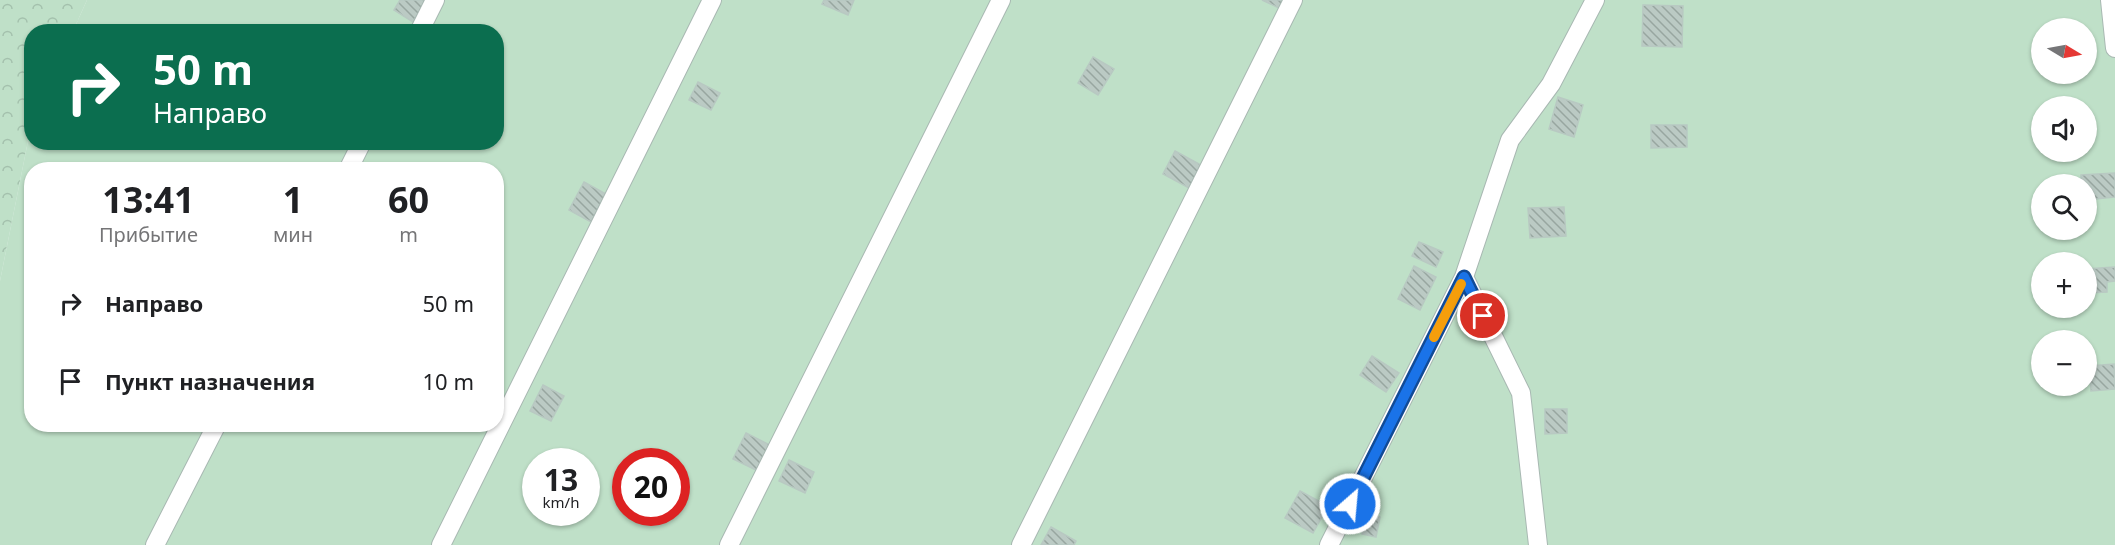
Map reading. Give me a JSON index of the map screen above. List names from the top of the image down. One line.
{"north":"right","page":{"map_buttons":["+","−"],"turn":["50 m","Направо"],"eta":["13:41","Прибытие","1","мин","60","m"],"list":[{"name":"Направо","value":"50 m"},{"name":"Пункт назначения","value":"10 m"}],"speed":"13 km/h","limit":"20"}}
